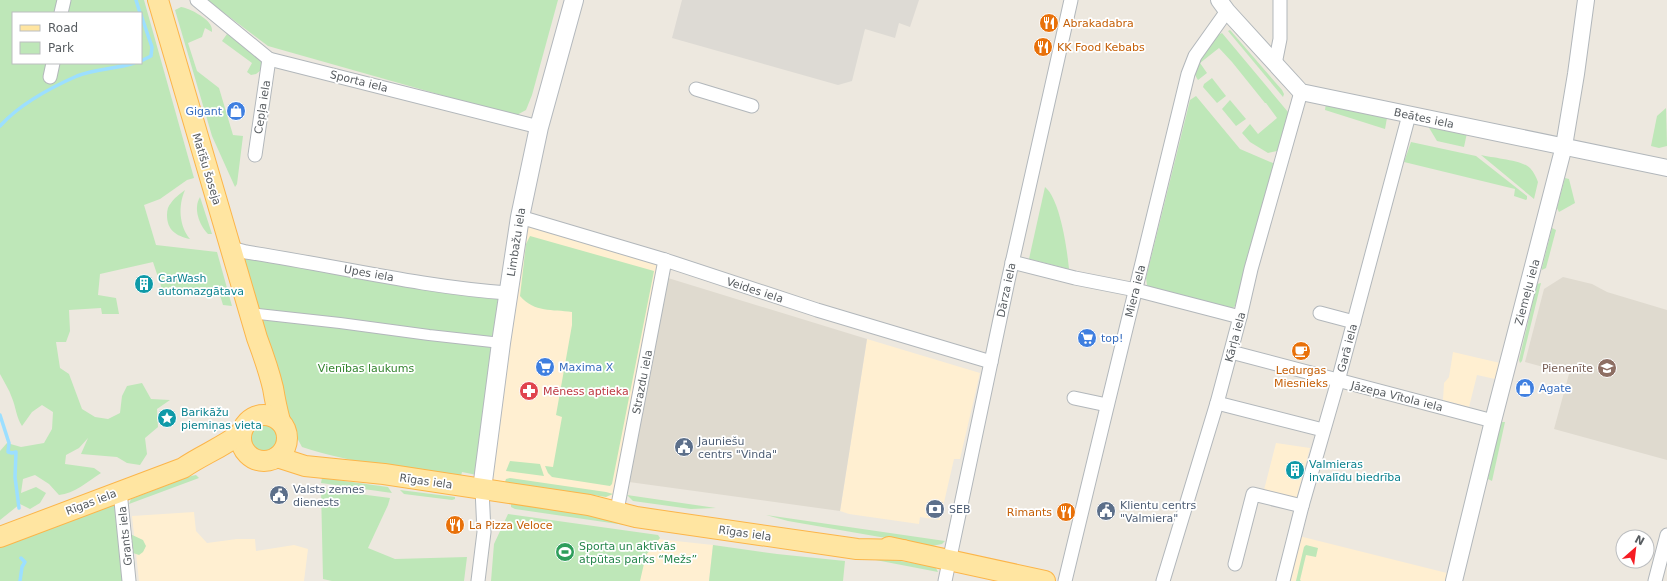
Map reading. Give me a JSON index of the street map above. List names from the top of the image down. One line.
{"streets":{"main road":["Matīšu šoseja","Limbažu iela","Rīgas iela"],"street":["Sporta iela","Cepļa iela","Beātes iela","Upes iela","Veides iela","Dārza iela","Miera iela","Ziemeļu iela","Kārļa iela","Garā iela","Strazdu iela","Jāzepa Vītola iela","Grants iela"]},"crossings":[["Sporta iela","Cepļa iela"],["Sporta iela","Limbažu iela"],["Beātes iela","Ziemeļu iela"],["Beātes iela","Kārļa iela"],["Beātes iela","Garā iela"],["Matīšu šoseja","Upes iela"],["Matīšu šoseja","Rīgas iela"],["Limbažu iela","Upes iela"],["Limbažu iela","Veides iela"],["Limbažu iela","Rīgas iela"],["Veides iela","Dārza iela"],["Veides iela","Strazdu iela"],["Dārza iela","Rīgas iela"],["Ziemeļu iela","Jāzepa Vītola iela"],["Kārļa iela","Jāzepa Vītola iela"],["Garā iela","Jāzepa Vītola iela"],["Strazdu iela","Rīgas iela"],["Rīgas iela","Grants iela"]],"parks":["Vienības laukums"],"places":{"restaurant":["Abrakadabra","KK Food Kebabs","Rimants","La Pizza Veloce"],"shop":["Gigant","Agate"],"building":["CarWash automazgātava","Valmieras invalīdu biedrība"],"supermarket":["top!","Maxima X"],"cafe":["Ledurgas Miesnieks"],"school or university":["Pienenīte"],"pharmacy":["Mēness aptieka"],"place":["Barikāžu piemiņas vieta"],"public building":["Jauniešu centrs \"Vinda\"","Valsts zemes dienests","Klientu centrs \"Valmiera\""],"bank":["SEB"],"sports":["Sporta un aktīvās atpūtas parks “Mežs”"]},"legend":["Road","Park"],"north":"top right"}
